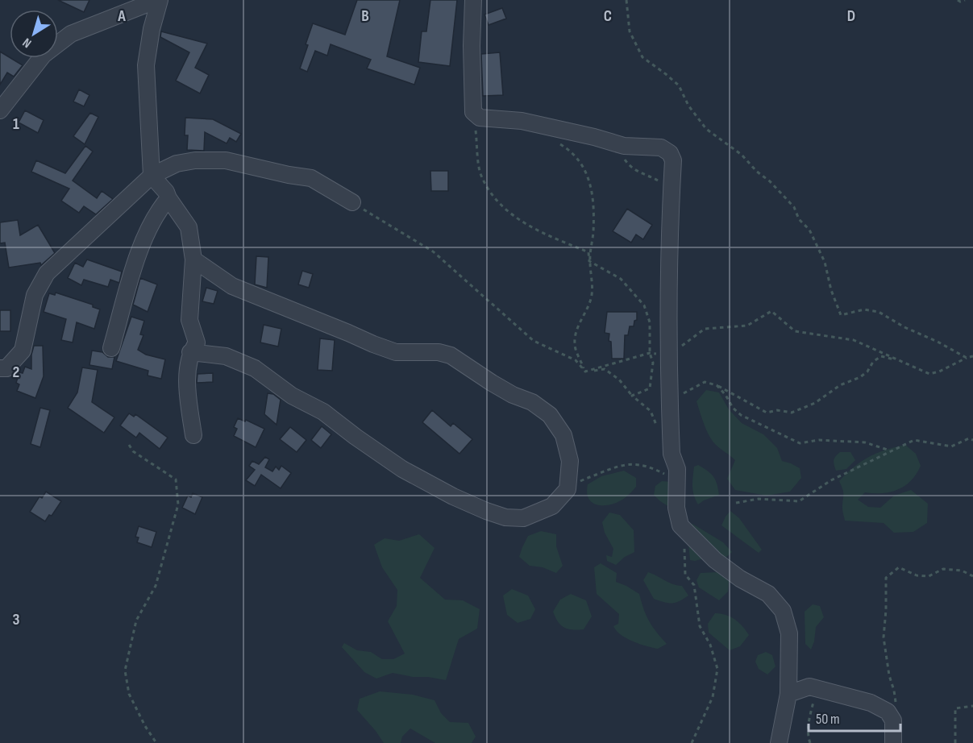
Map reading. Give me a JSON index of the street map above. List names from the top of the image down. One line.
{"scale_bar":"50 m","north":"bottom left","grid":{"columns":["A","B","C","D"],"rows":["1","2","3"]}}
